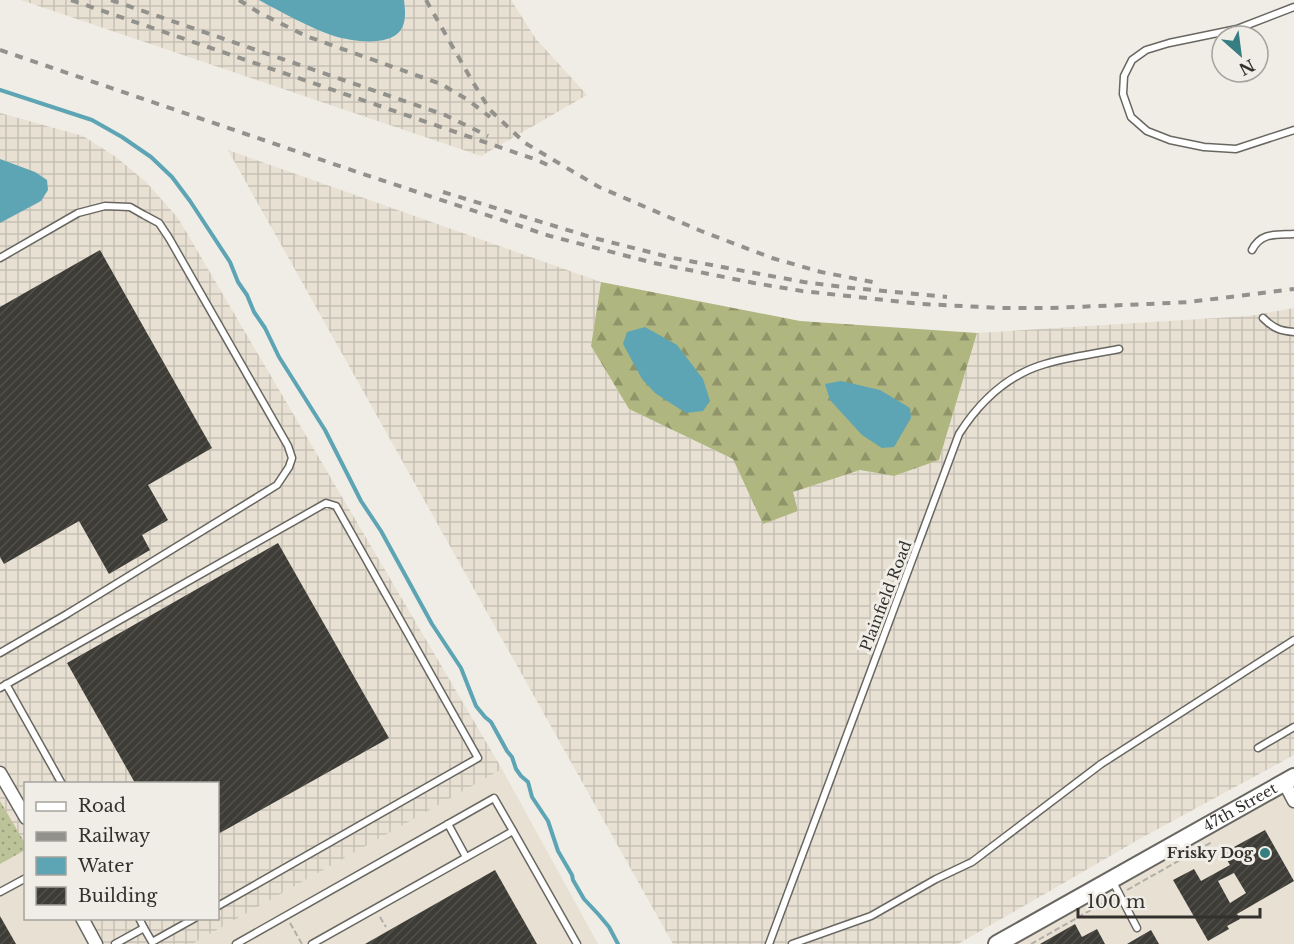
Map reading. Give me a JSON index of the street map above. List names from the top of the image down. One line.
{"streets":{"main road":["47th Street"],"lane":["Plainfield Road"]},"places":["Frisky Dog"],"legend":["Road","Railway","Water","Building"],"scale_bar":"100 m","north":"bottom right"}
